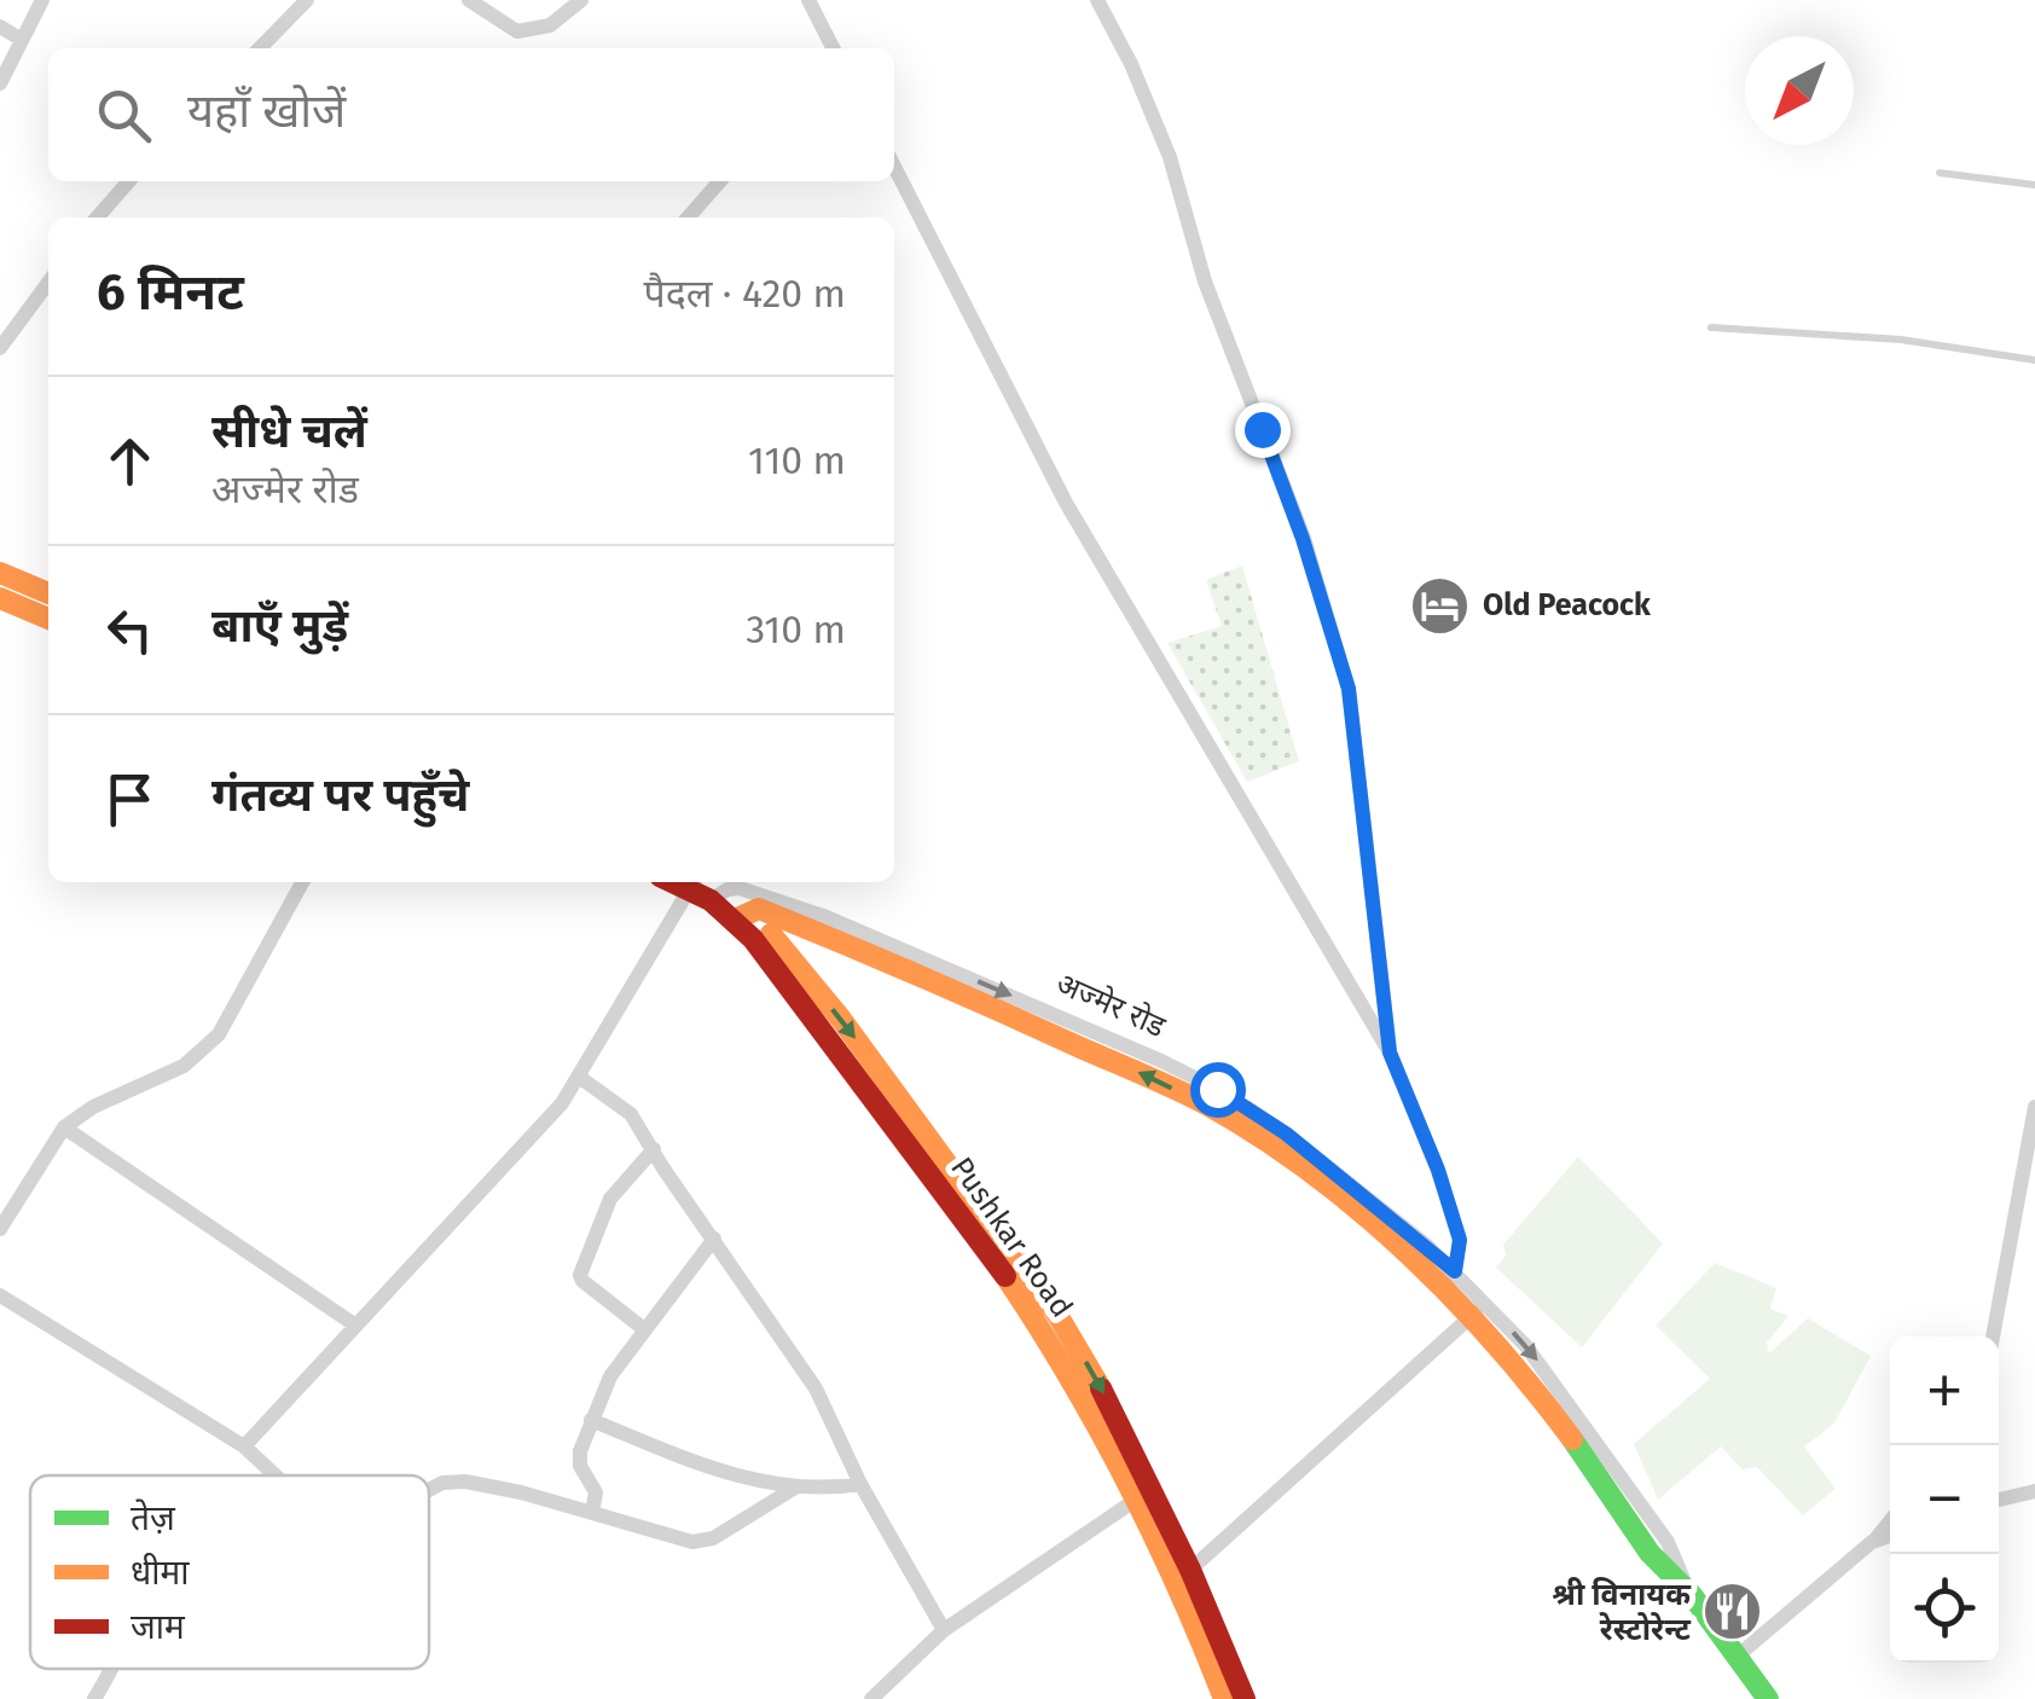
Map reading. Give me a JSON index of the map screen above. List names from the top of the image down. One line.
{"streets":{"main road":["अज्मेर रोड","Pushkar Road"]},"crossings":[["अज्मेर रोड","Pushkar Road"]],"places":{"hotel":["Old Peacock"],"restaurant":["श्री विनायक रेस्टोरेन्ट"]},"legend":["तेज़","धीमा","जाम"],"north":"bottom left","page":{"search":"यहाँ खोजें","heading":["6 मिनट","पैदल · 420 m"],"list":[["सीधे चलें","अज्मेर रोड","110 m"],["बाएँ मुड़ें","310 m"],"गंतव्य पर पहुँचे"],"map_buttons":["+","−"]}}
